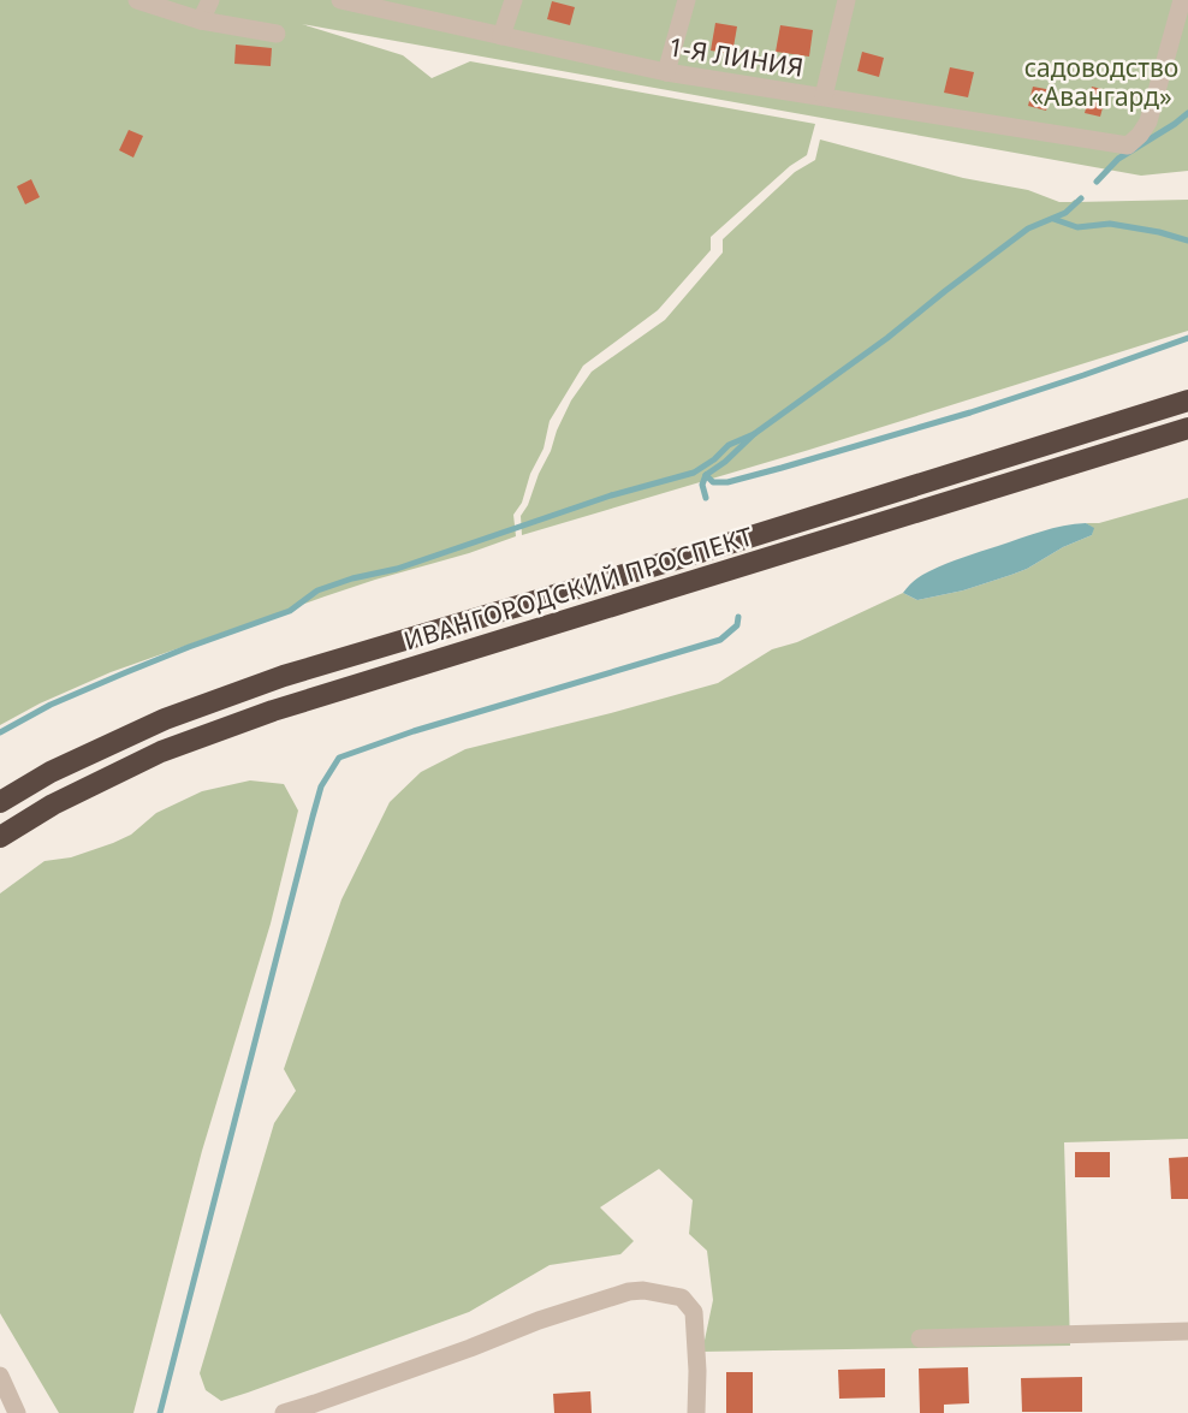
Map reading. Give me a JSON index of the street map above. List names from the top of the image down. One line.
{"streets":{"highway":["ИВАНГОРОДСКИЙ ПРОСПЕКТ"],"street":["1-Я ЛИНИЯ"]},"parks":["садоводство «Авангард»"]}
